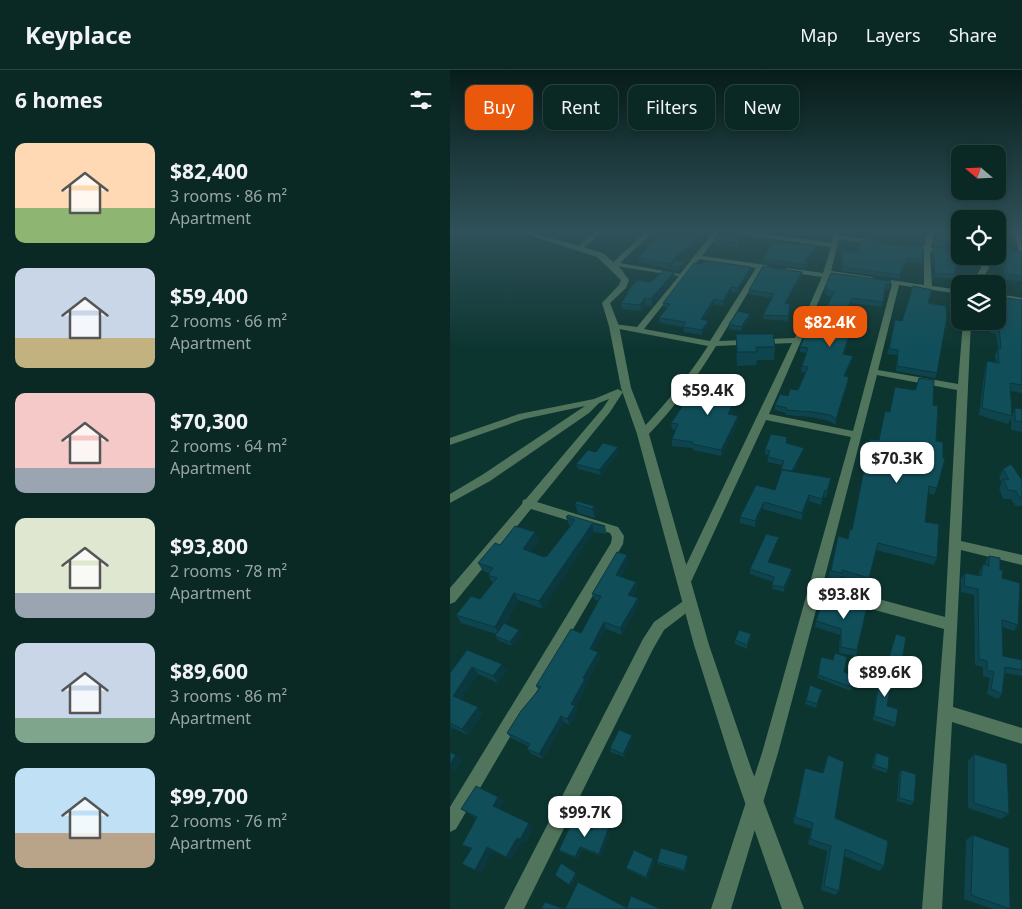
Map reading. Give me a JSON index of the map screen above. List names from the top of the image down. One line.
{"north":"left","page":{"header":"Keyplace","nav":["Map","Layers","Share"],"heading":"6 homes","chip":["Buy","Rent","Filters","New"],"list":[{"name":"$82,400","note":"3 rooms · 86 m² · Apartment"},{"name":"$59,400","note":"2 rooms · 66 m² · Apartment"},{"name":"$70,300","note":"2 rooms · 64 m² · Apartment"},{"name":"$93,800","note":"2 rooms · 78 m² · Apartment"},{"name":"$89,600","note":"3 rooms · 86 m² · Apartment"},{"name":"$99,700","note":"2 rooms · 76 m² · Apartment"}],"price":["$82.4K","$59.4K","$70.3K","$93.8K","$89.6K","$99.7K"]}}
